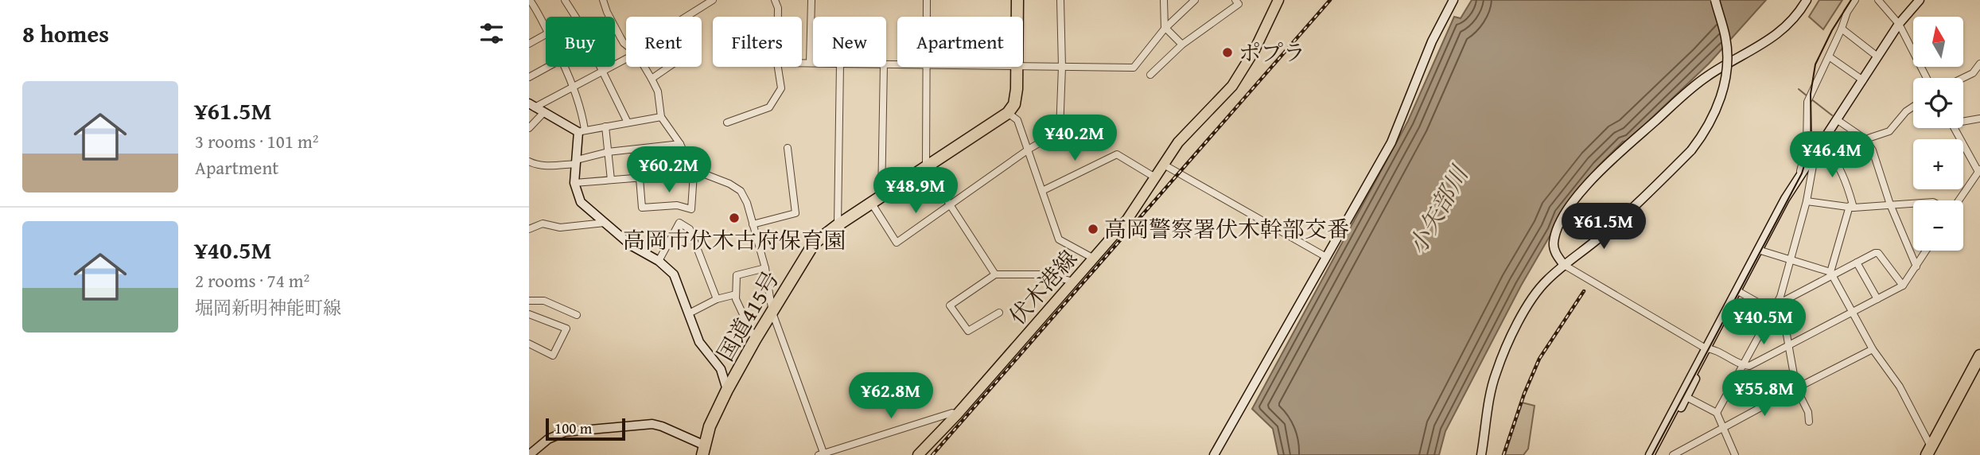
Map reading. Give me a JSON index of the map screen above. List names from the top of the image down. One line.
{"streets":{"highway":["国道415号"],"main road":["伏木港線"]},"water":["小矢部川"],"places":["ポプラ","高岡市伏木古府保育園","高岡警察署伏木幹部交番"],"scale_bar":"100 m","north":"top","page":{"heading":"8 homes","map_buttons":["+","−"],"chip":["Buy","Rent","Filters","New","Apartment"],"list":[{"name":"¥61.5M","note":"3 rooms · 101 m² · Apartment"},{"name":"¥40.5M","note":"2 rooms · 74 m² · 堀岡新明神能町線"}],"price":["¥40.2M","¥46.4M","¥60.2M","¥48.9M","¥61.5M","¥40.5M","¥55.8M","¥62.8M"],"scale":"100 m"}}
